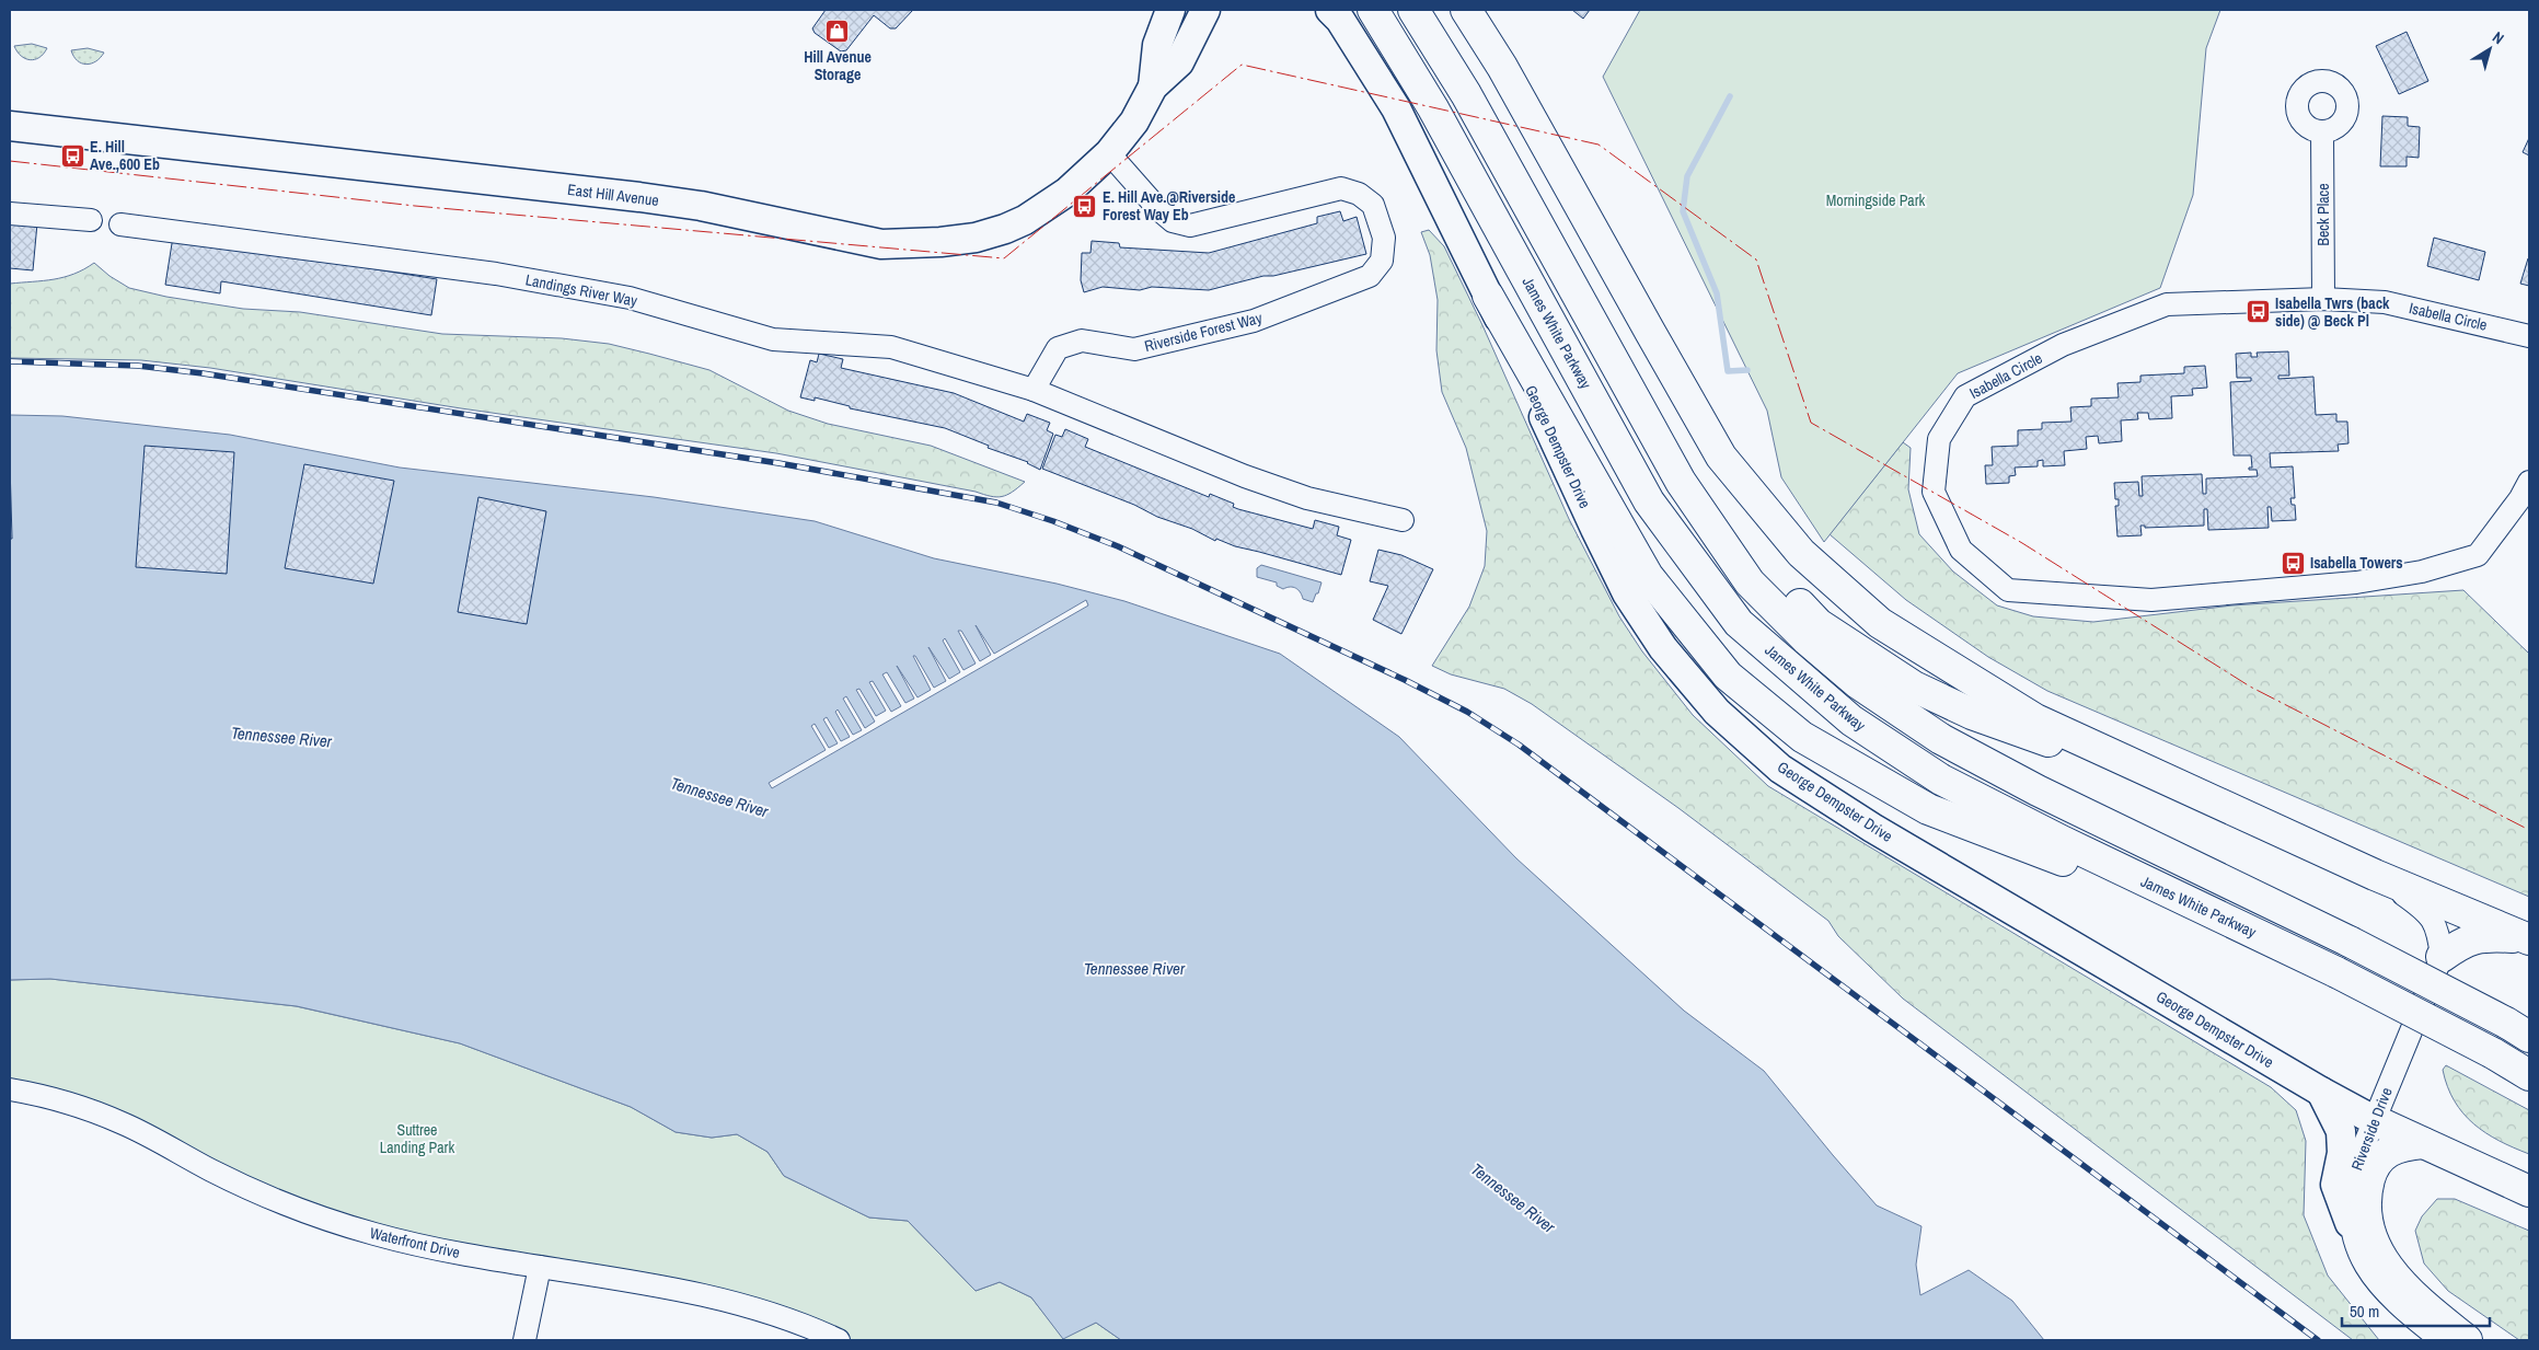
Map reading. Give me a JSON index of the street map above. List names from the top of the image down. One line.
{"streets":{"highway":["James White Parkway"],"main road":["East Hill Avenue","George Dempster Drive"],"street":["Beck Place","Landings River Way","Isabella Circle","Riverside Forest Way","Riverside Drive","Waterfront Drive"]},"crossings":[["East Hill Avenue","Riverside Forest Way"],["Beck Place","Isabella Circle"],["Landings River Way","Riverside Forest Way"],["George Dempster Drive","Riverside Drive"]],"water":["Tennessee River"],"parks":["Morningside Park","Suttree Landing Park"],"places":{"shop":["Hill Avenue Storage"],"bus stop":["E. Hill Ave.,600 Eb","E. Hill Ave.@Riverside Forest Way Eb","Isabella Twrs (back side) @ Beck Pl","Isabella Towers"]},"scale_bar":"50 m","north":"top right"}
